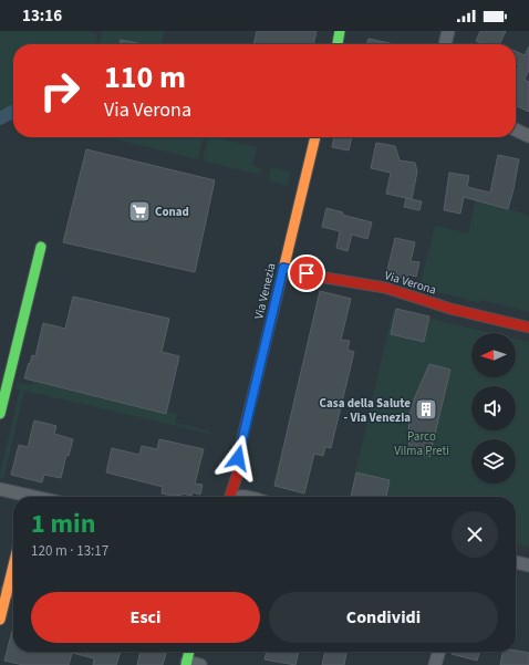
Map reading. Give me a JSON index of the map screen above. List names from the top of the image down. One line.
{"streets":{"street":["Via Verona","Via Venezia"]},"crossings":[["Via Verona","Via Venezia"]],"parks":["Parco Vilma Preti"],"places":{"supermarket":["Conad"],"building":["Casa della Salute - Via Venezia"]},"north":"left","page":{"status":"13:16","turn":["110 m","Via Verona"],"heading":["1 min","120 m · 13:17"],"buttons":["Esci","Condividi"]}}
